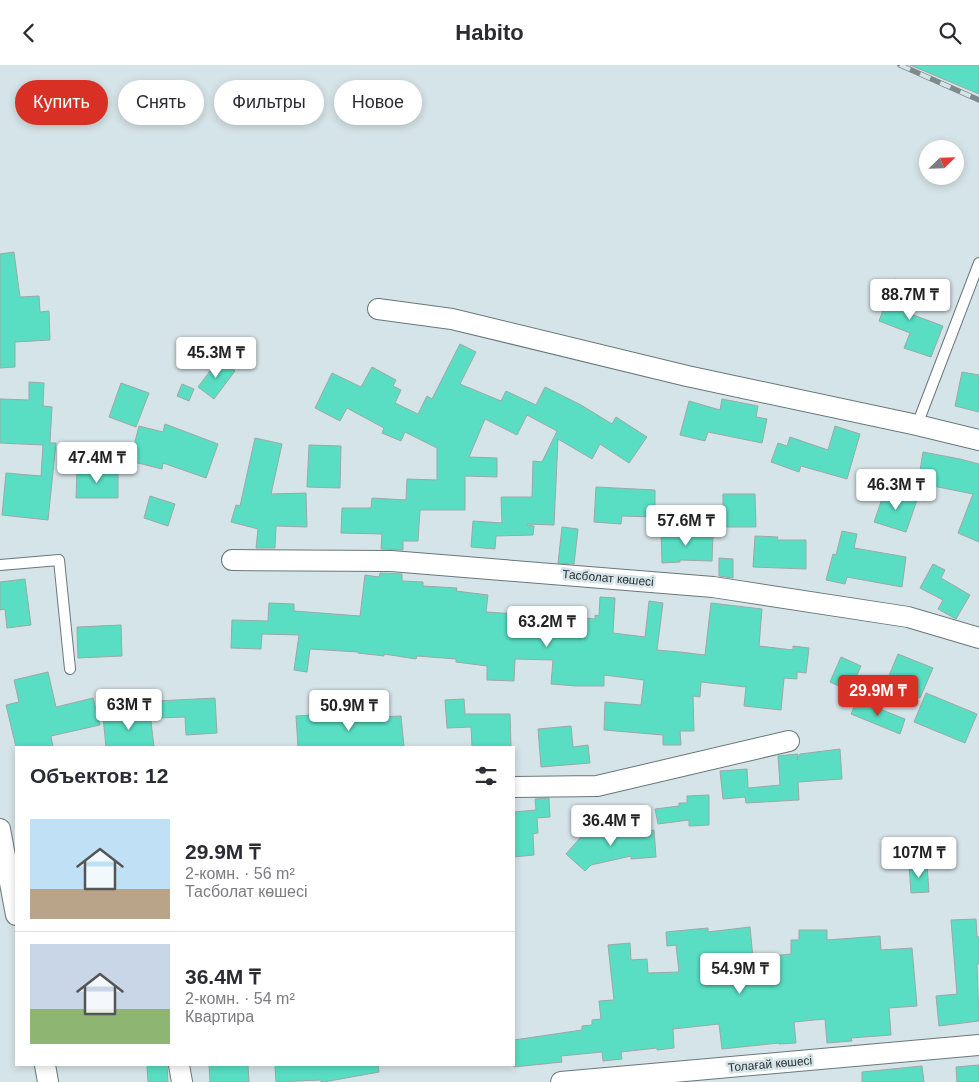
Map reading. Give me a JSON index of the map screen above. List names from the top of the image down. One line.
{"streets":{"street":["Тасболат көшесі","Толағай көшесі"]},"north":"top right","page":{"header":"Habito","chip":["Купить","Снять","Фильтры","Новое"],"price":["88.7M ₸","45.3M ₸","47.4M ₸","46.3M ₸","57.6M ₸","63.2M ₸","29.9M ₸","63M ₸","50.9M ₸","36.4M ₸","107M ₸","54.9M ₸"],"heading":"Объектов: 12","list":[{"name":"29.9M ₸","note":"2-комн. · 56 m² · Тасболат көшесі"},{"name":"36.4M ₸","note":"2-комн. · 54 m² · Квартира"}]}}
